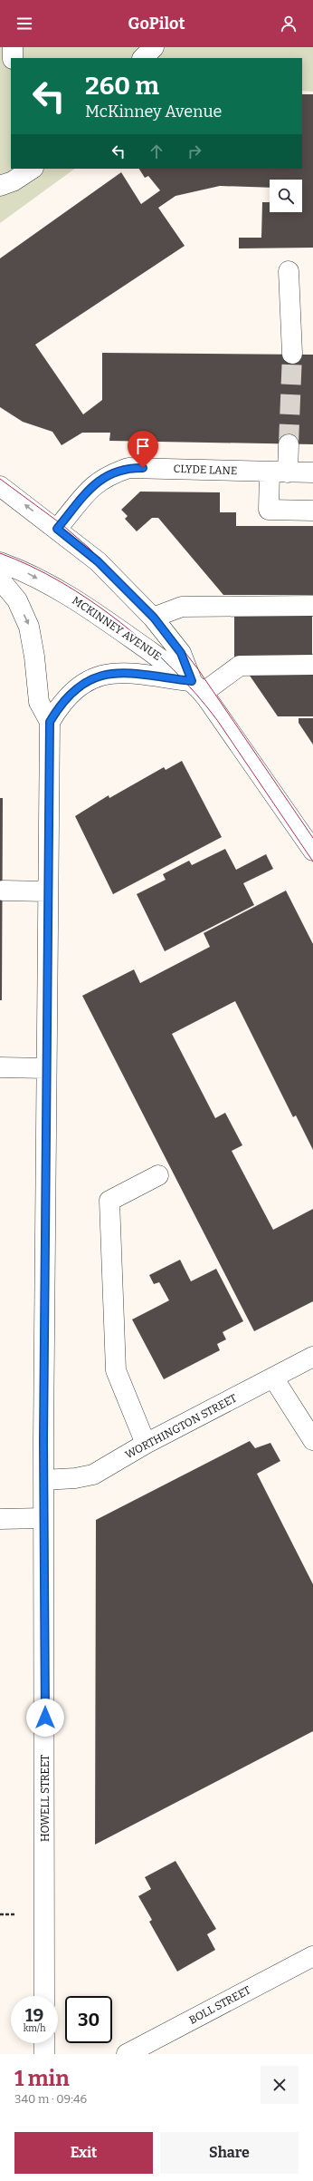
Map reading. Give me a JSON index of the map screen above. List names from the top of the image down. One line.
{"streets":{"street":["CLYDE LANE","MCKINNEY AVENUE","WORTHINGTON STREET","HOWELL STREET","BOLL STREET"]},"crossings":[["CLYDE LANE","MCKINNEY AVENUE"],["MCKINNEY AVENUE","HOWELL STREET"],["WORTHINGTON STREET","HOWELL STREET"]],"page":{"header":"GoPilot","turn":["260 m","McKinney Avenue"],"speed":"19 km/h","limit":"30","heading":["1 min","340 m · 09:46"],"buttons":["Exit","Share"]}}
